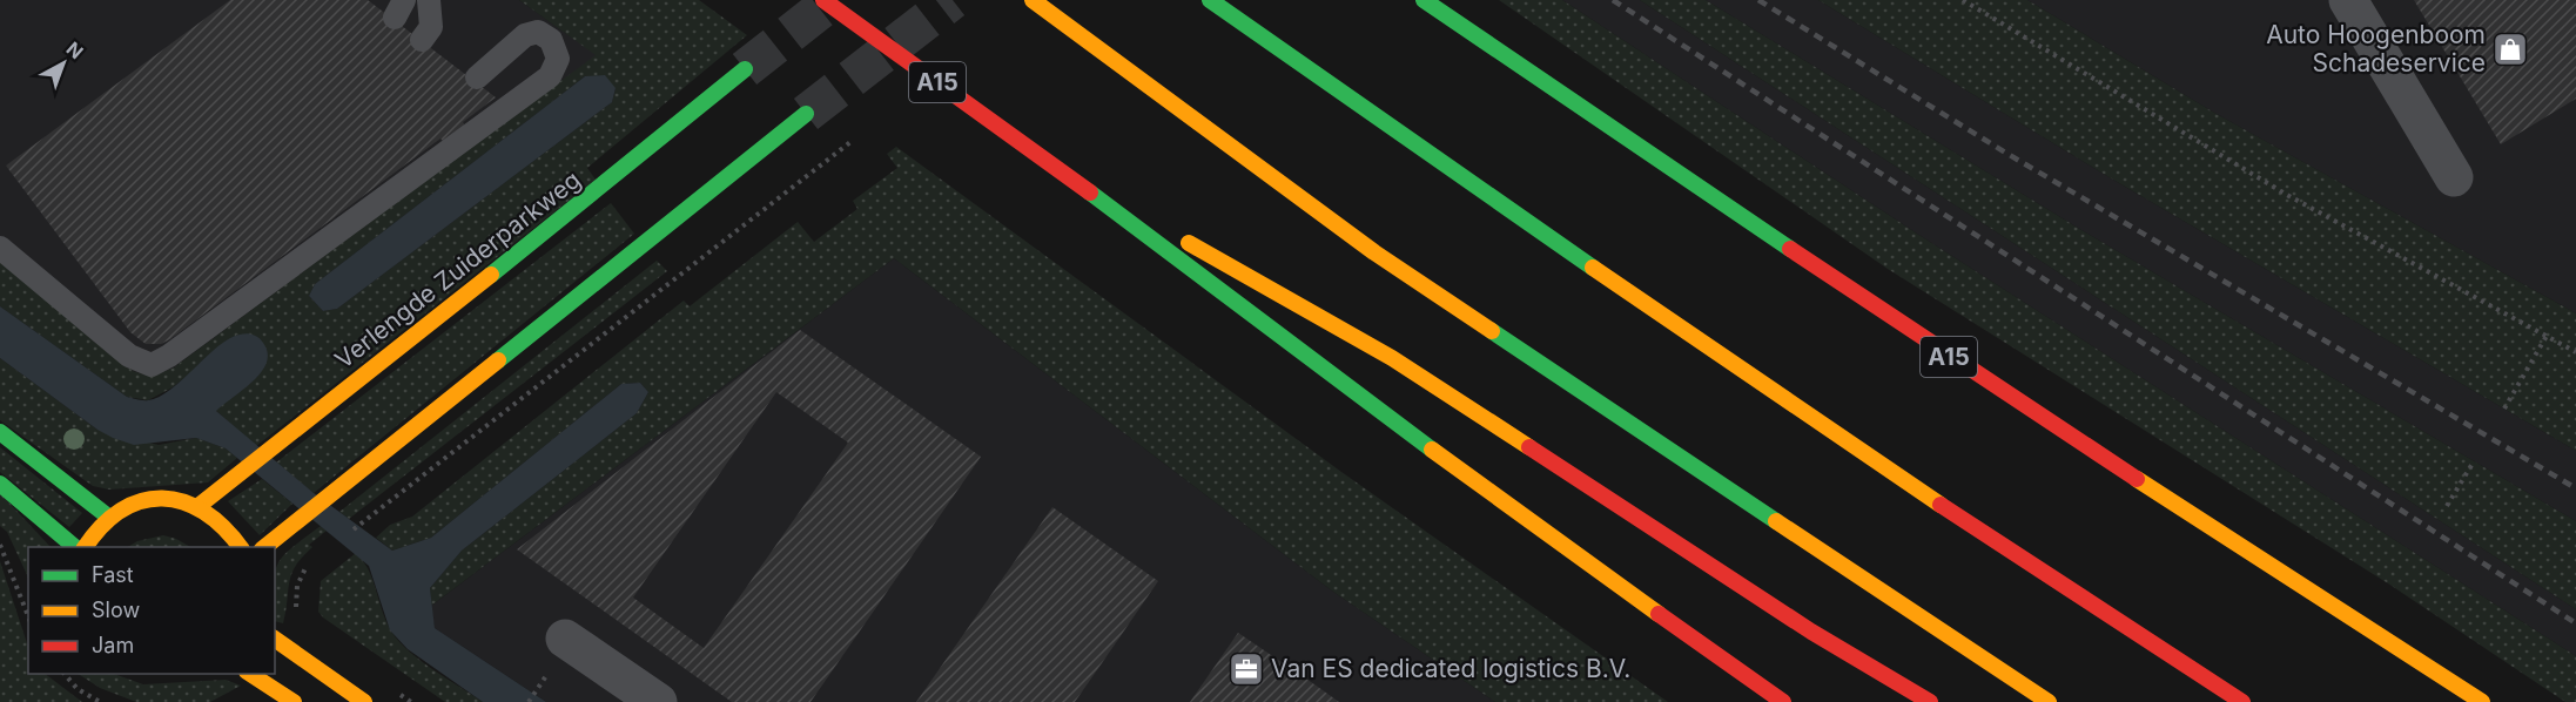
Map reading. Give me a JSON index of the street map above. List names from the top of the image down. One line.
{"streets":{"main road":["A15","Verlengde Zuiderparkweg"]},"places":{"shop":["Auto Hoogenboom Schadeservice"],"office":["Van ES dedicated logistics B.V."]},"legend":["Fast","Slow","Jam"],"north":"top right"}
